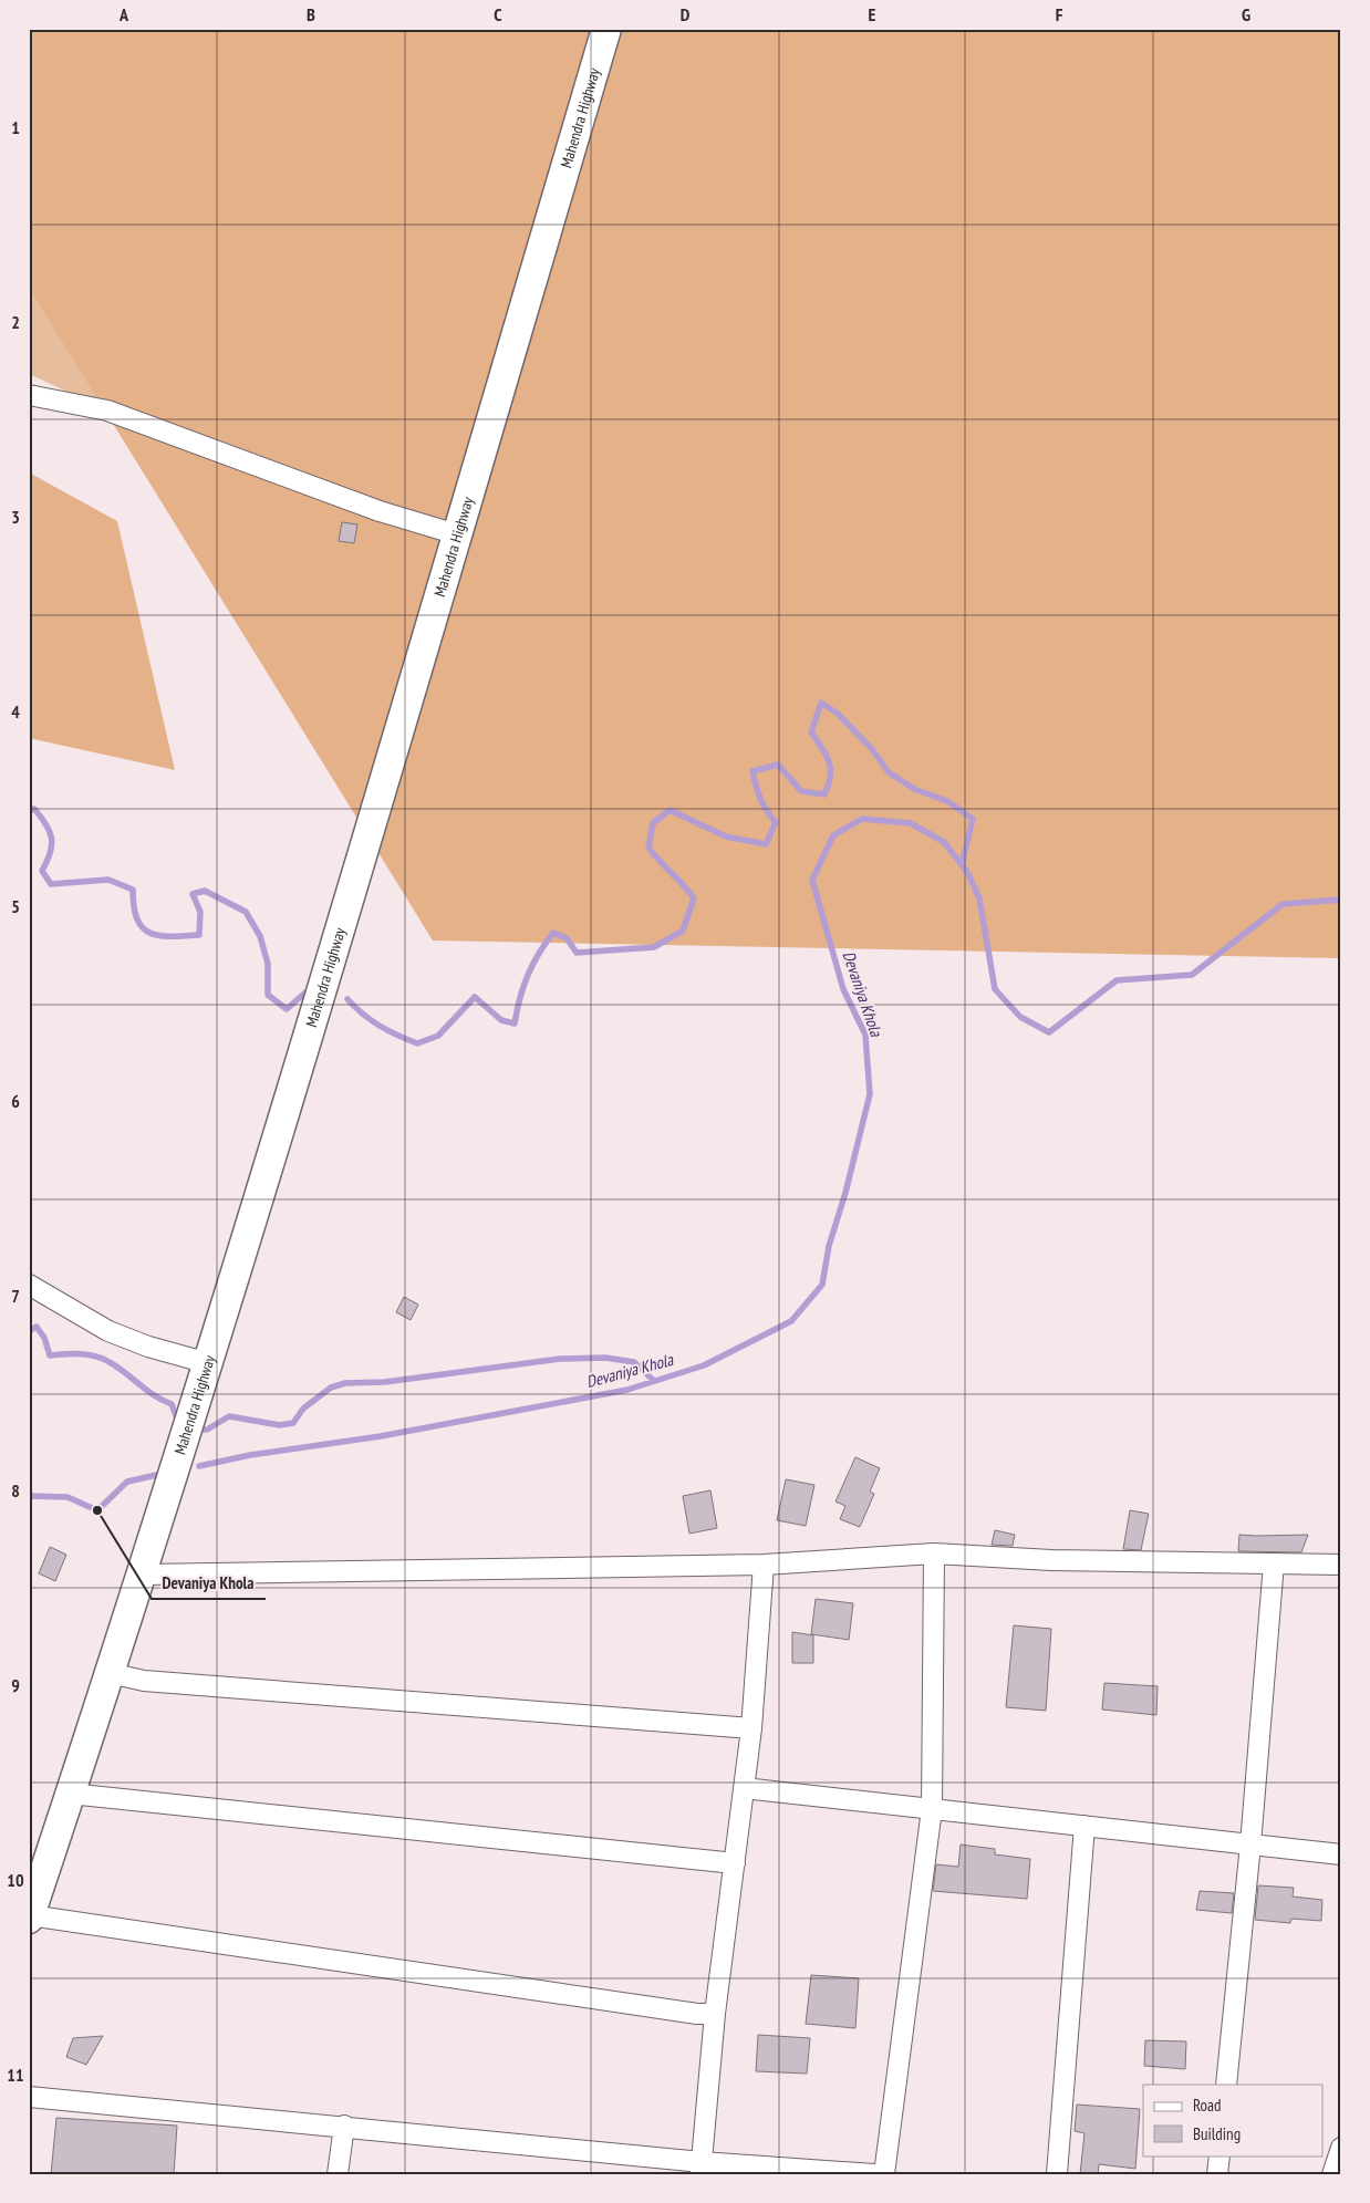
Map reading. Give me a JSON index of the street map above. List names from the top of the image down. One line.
{"streets":{"highway":["Mahendra Highway"]},"water":["Devaniya Khola"],"places":["Devaniya Khola"],"legend":["Road","Building"],"grid":{"columns":["A","B","C","D","E","F","G"],"rows":["1","2","3","4","5","6","7","8","9","10","11"]}}
